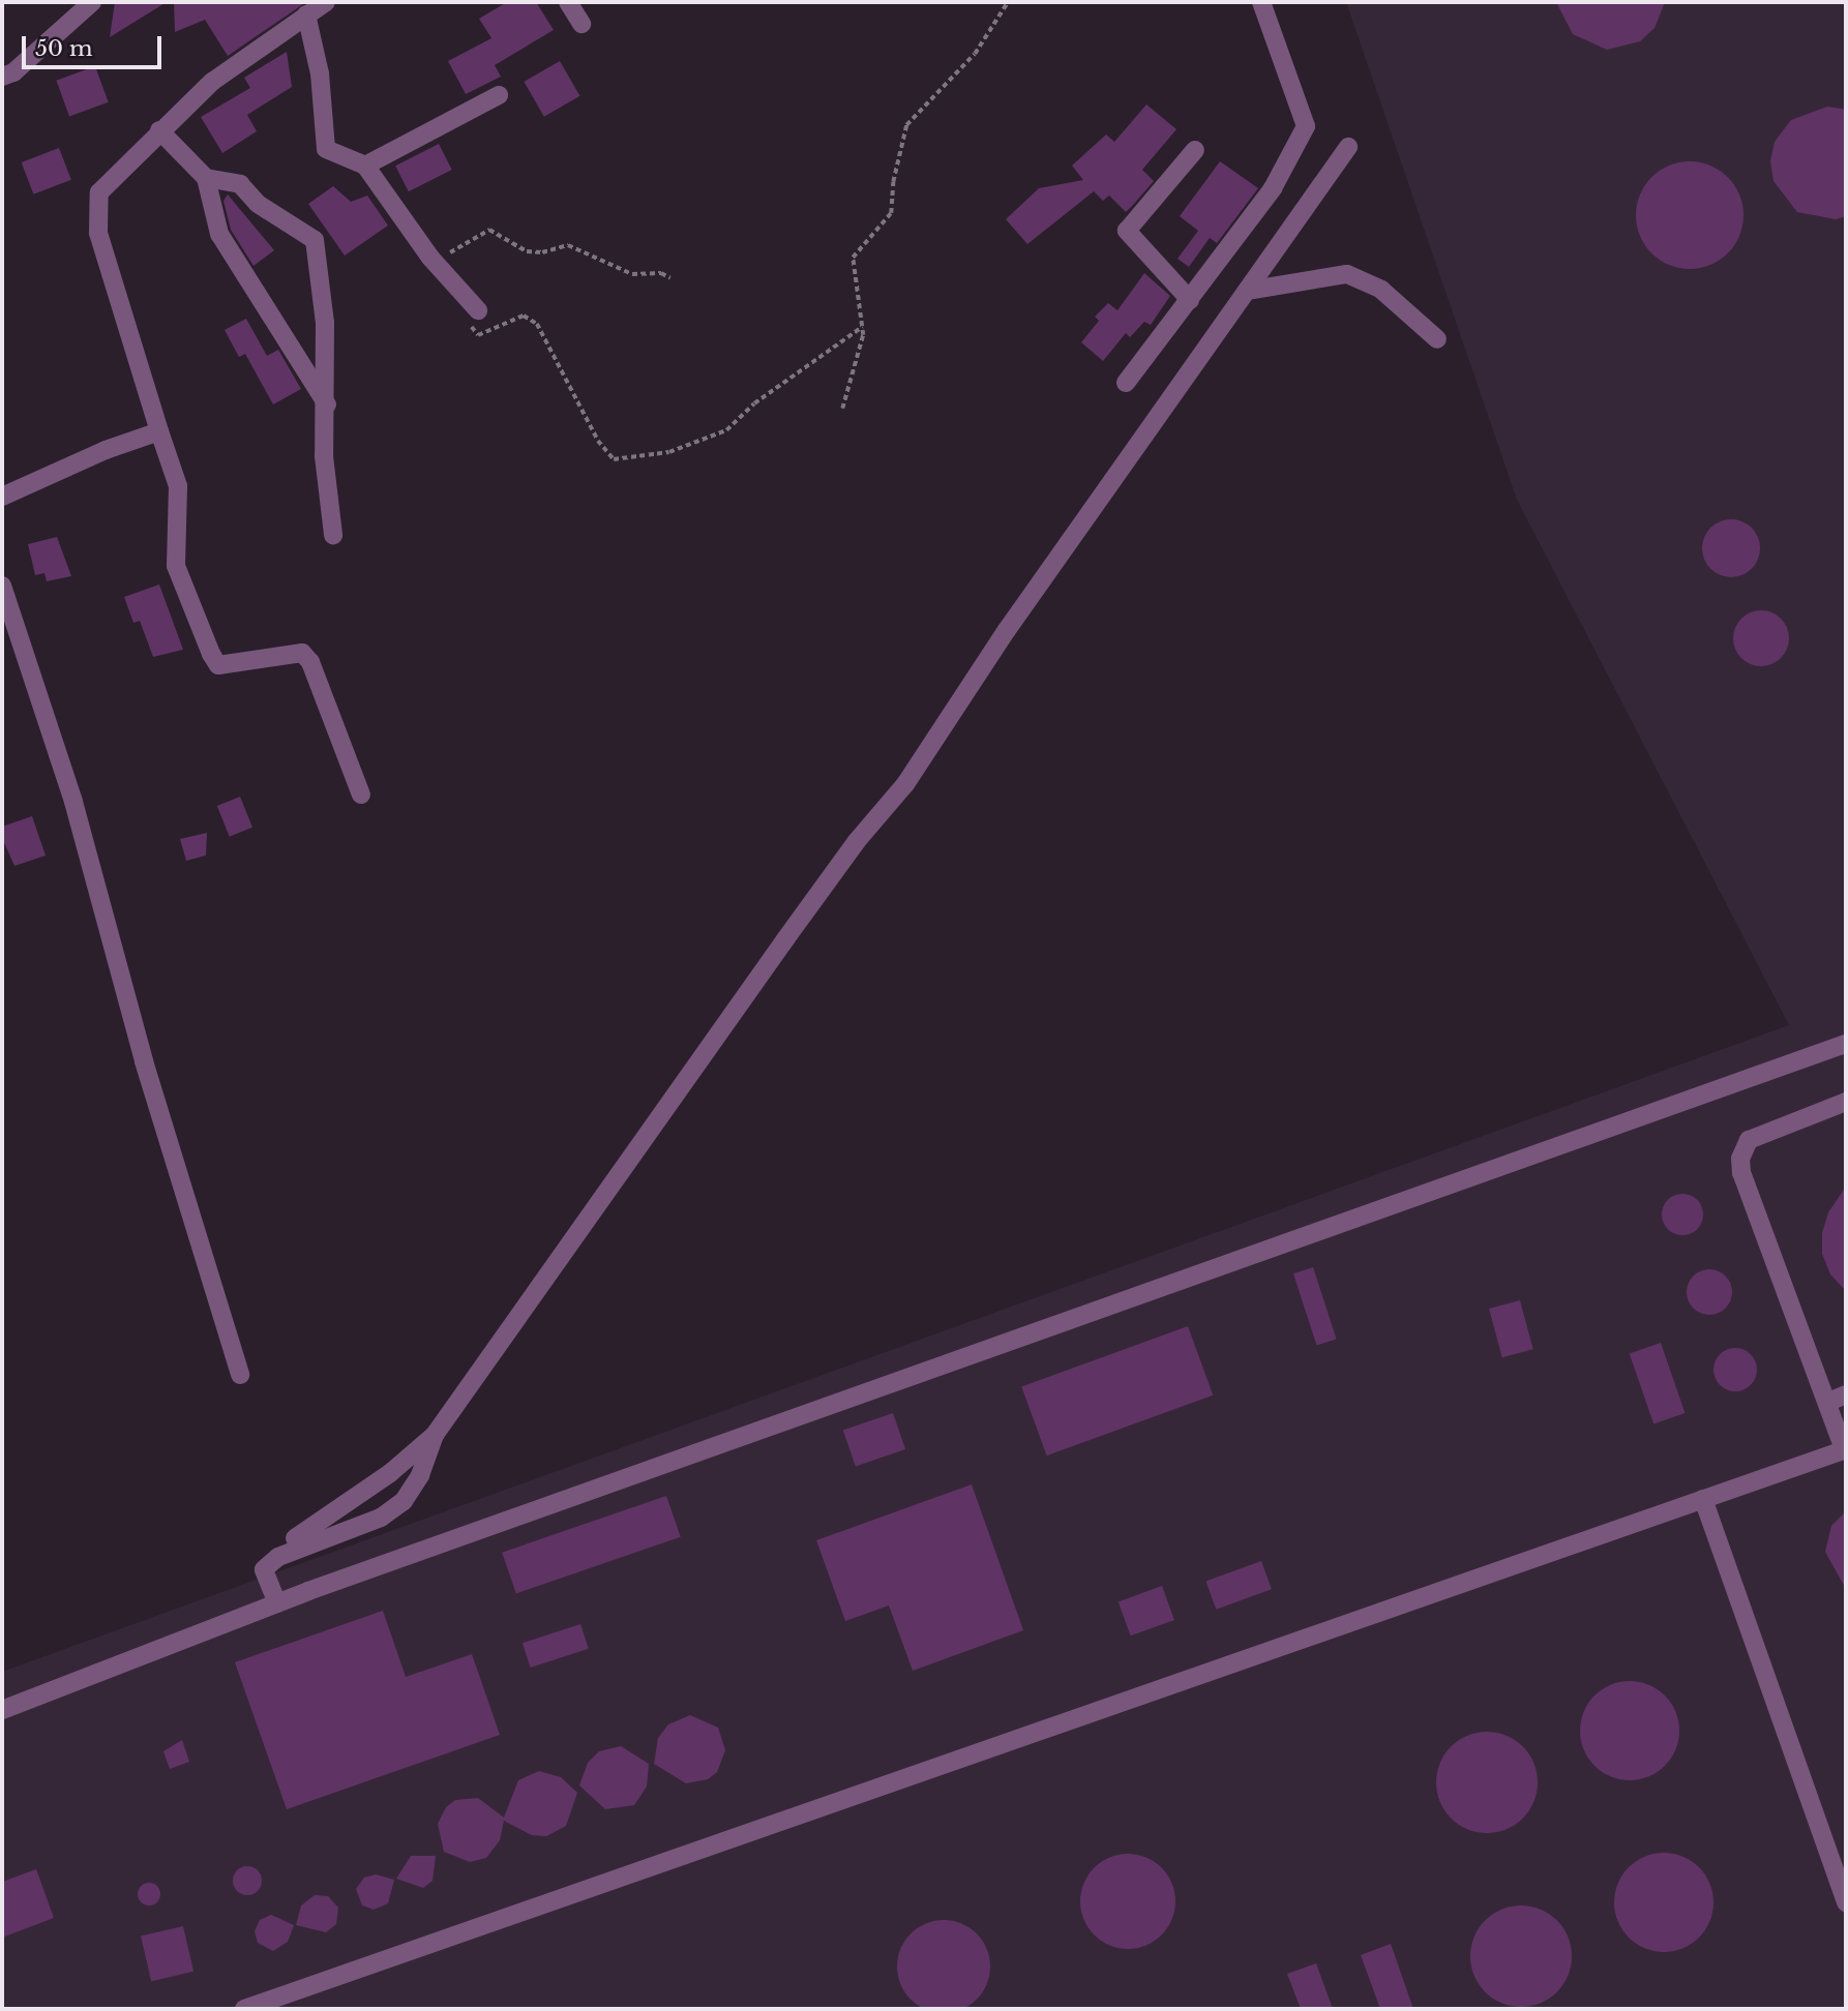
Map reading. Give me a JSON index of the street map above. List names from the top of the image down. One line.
{"scale_bar":"50 m"}
